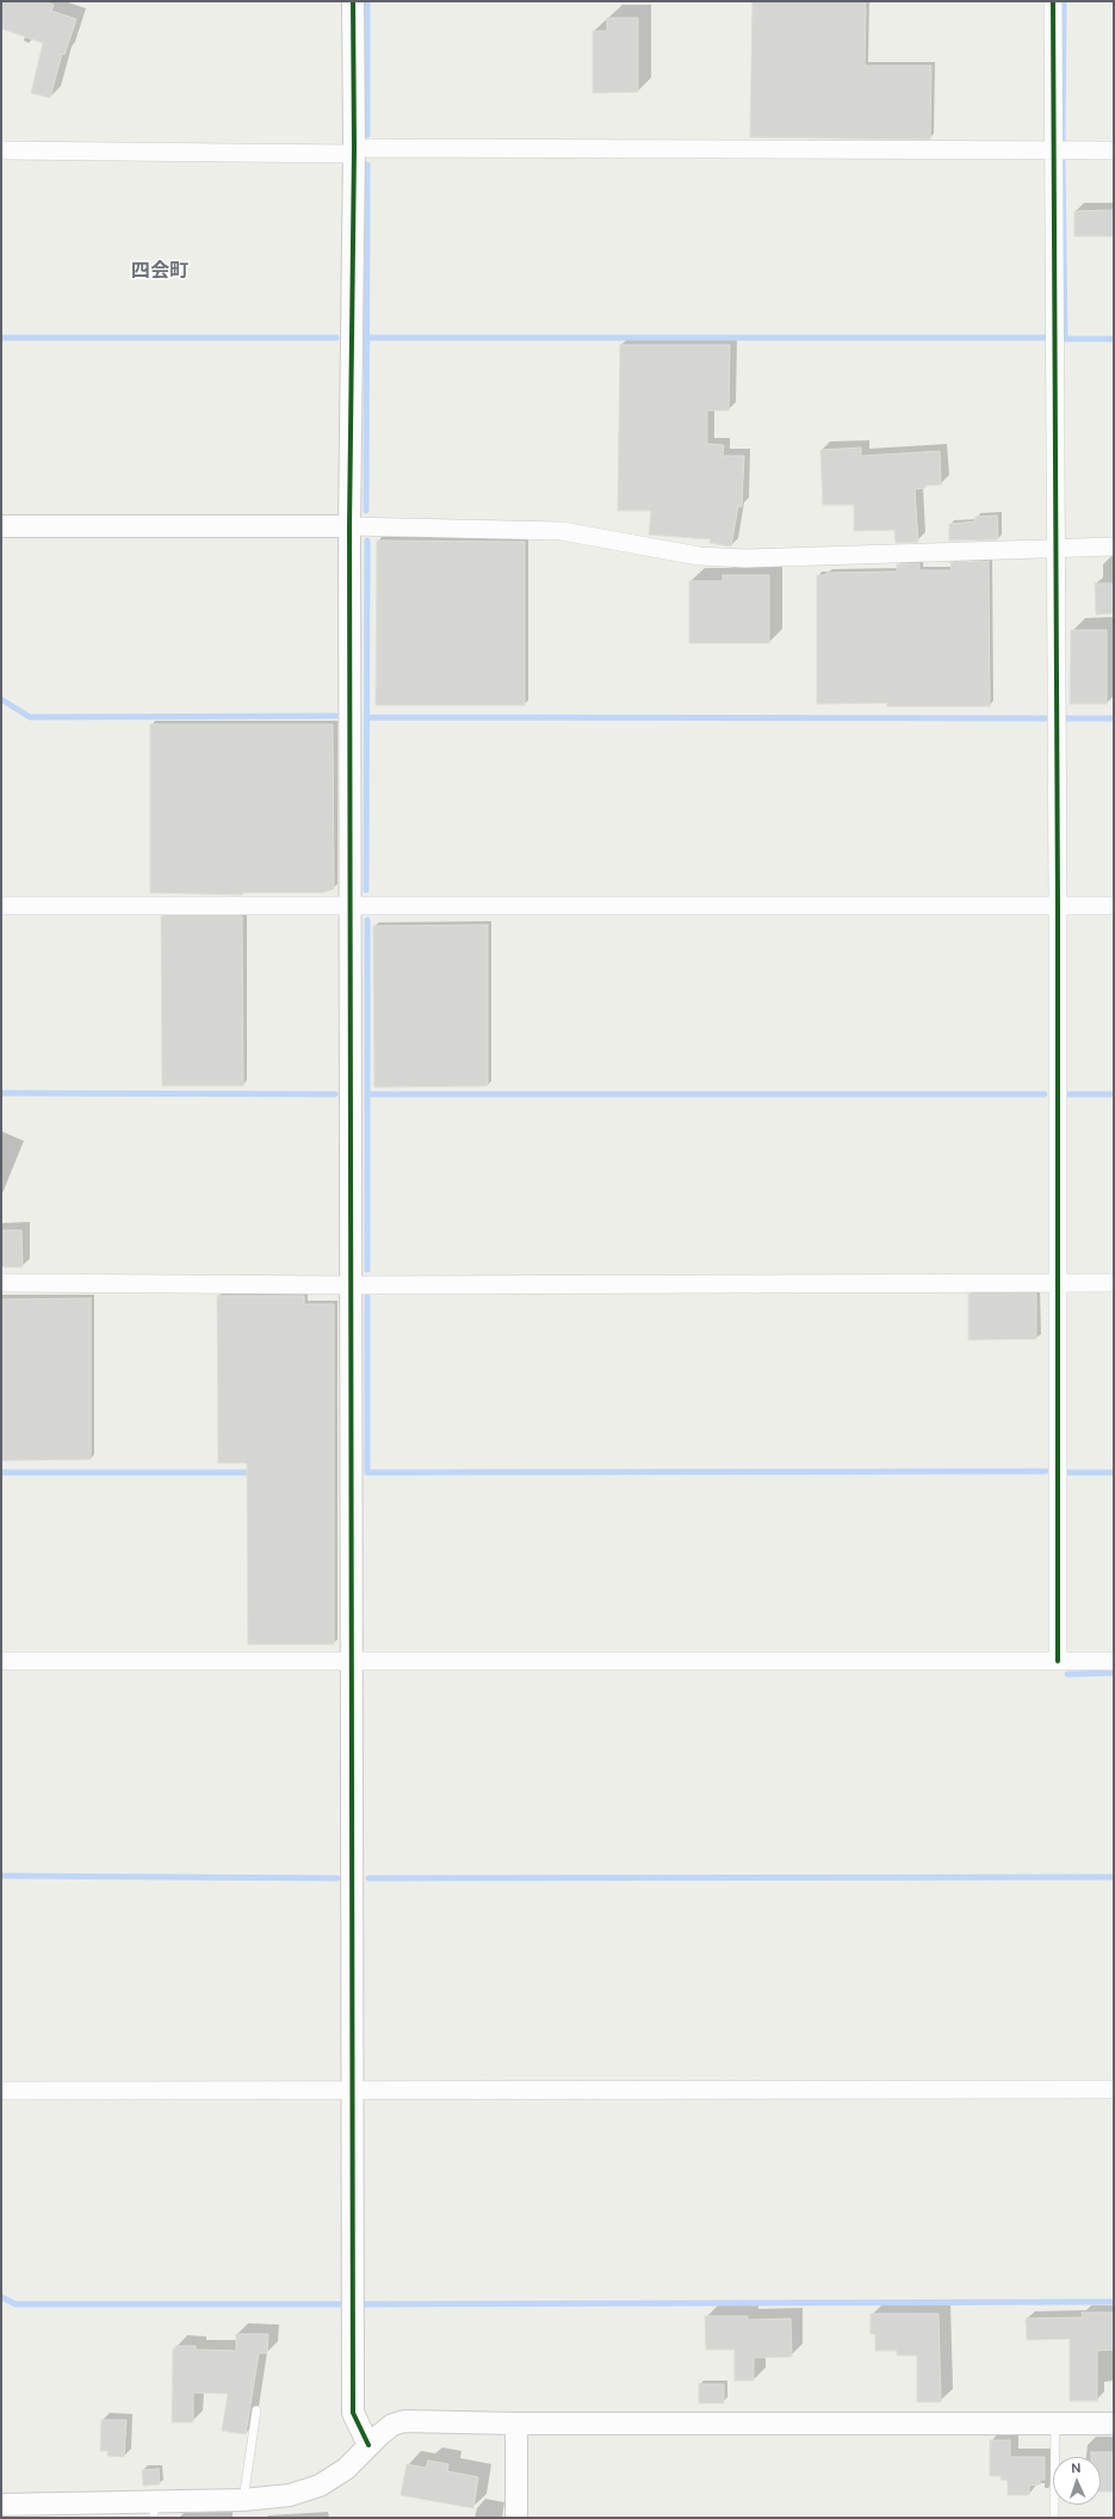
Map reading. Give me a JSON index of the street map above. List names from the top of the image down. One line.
{"districts":["四会町"],"north":"top"}
